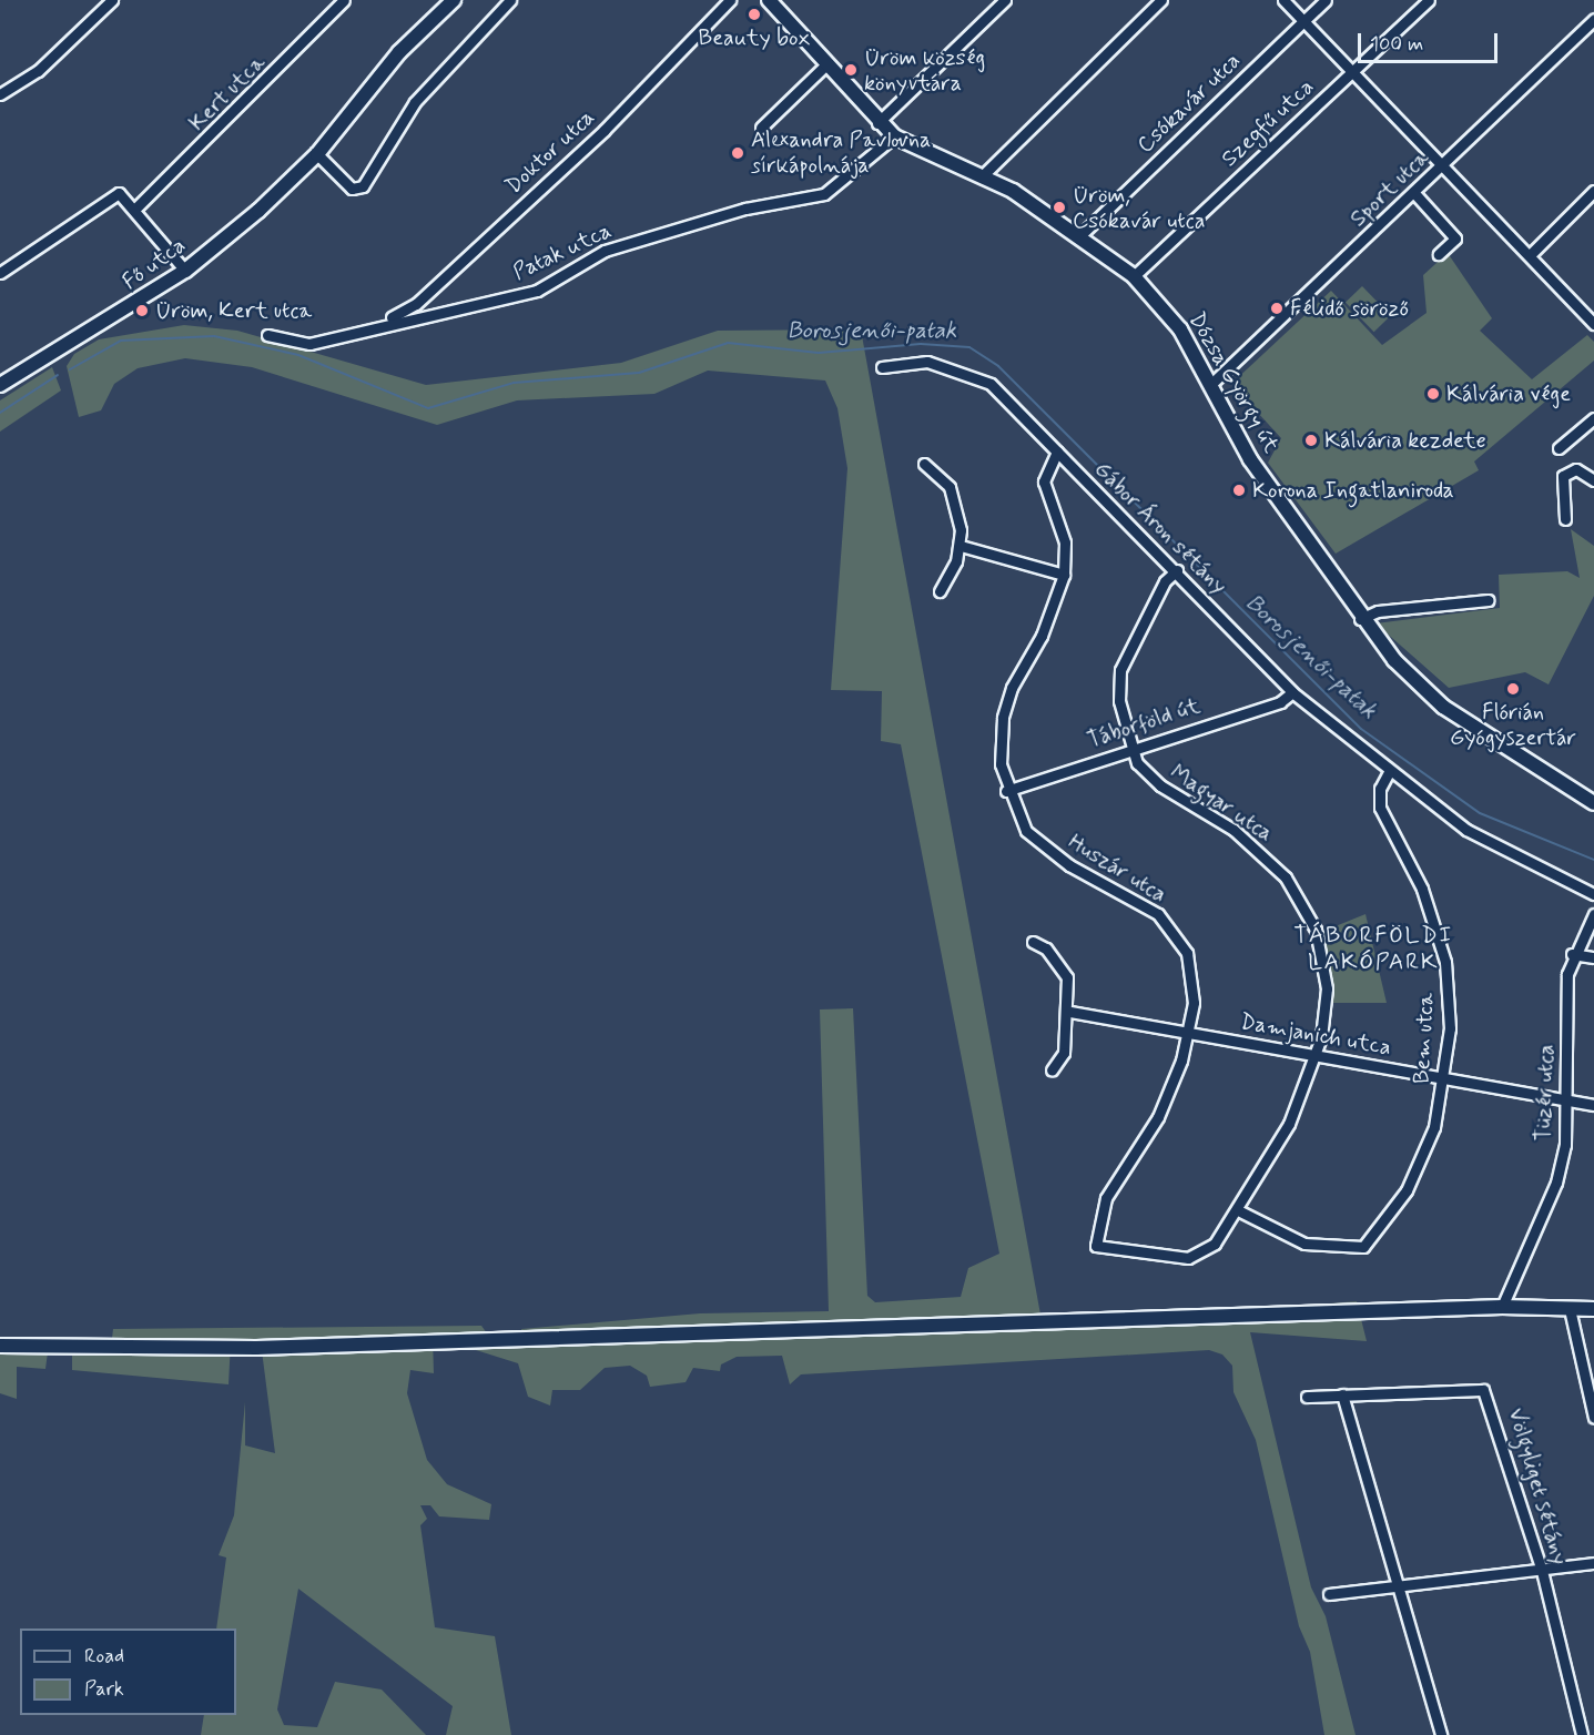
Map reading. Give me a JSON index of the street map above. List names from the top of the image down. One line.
{"streets":{"street":["Kert utca","Csókavár utca","Szegfű utca","Doktor utca","Sport utca","Patak utca","Fő utca","Dózsa György út","Gábor Áron sétány","Táborföld út","Magyar utca","Huszár utca","Damjanich utca","Bem utca","Tüzér utca","Völgyliget sétány"]},"crossings":[["Csókavár utca","Dózsa György út"],["Szegfű utca","Dózsa György út"],["Doktor utca","Patak utca"],["Sport utca","Dózsa György út"],["Patak utca","Dózsa György út"],["Gábor Áron sétány","Táborföld út"],["Gábor Áron sétány","Magyar utca"],["Gábor Áron sétány","Huszár utca"],["Gábor Áron sétány","Bem utca"],["Táborföld út","Magyar utca"],["Táborföld út","Huszár utca"],["Magyar utca","Huszár utca"],["Magyar utca","Damjanich utca"],["Magyar utca","Bem utca"],["Huszár utca","Damjanich utca"],["Damjanich utca","Bem utca"],["Damjanich utca","Tüzér utca"]],"districts":["TÁBORFÖLDI LAKÓPARK"],"water":["Borosjenői-patak"],"places":["Beauty box","Üröm község könyvtára","Alexandra Pavlovna sírkápolnája","Üröm, Csókavár utca","Félidő söröző","Üröm, Kert utca","Kálvária vége","Kálvária kezdete","Korona Ingatlaniroda","Flórián Gyógyszertár"],"legend":["Road","Park"],"scale_bar":"100 m"}
